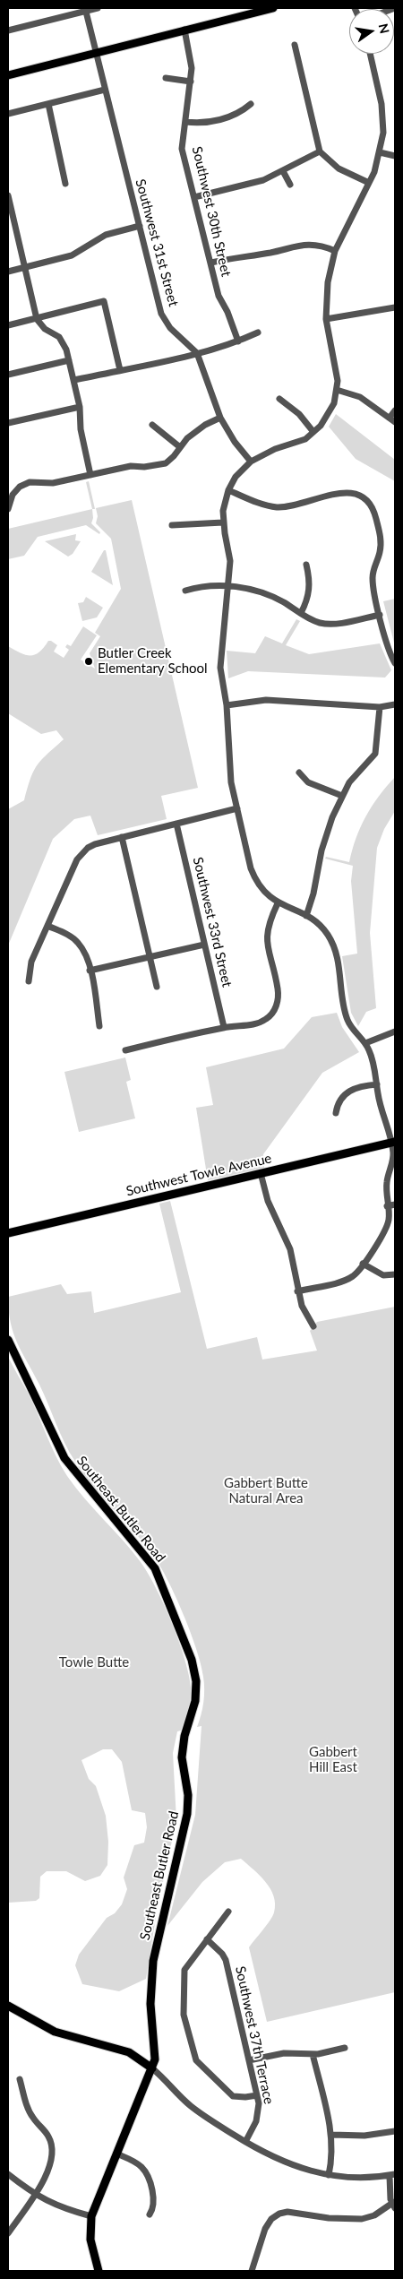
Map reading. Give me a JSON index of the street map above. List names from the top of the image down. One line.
{"streets":{"main road":["Southwest Towle Avenue","Southeast Butler Road"],"street":["Southwest 30th Street","Southwest 31st Street","Southwest 33rd Street","Southwest 37th Terrace"]},"parks":["Gabbert Butte Natural Area","Towle Butte","Gabbert Hill East"],"places":["Butler Creek Elementary School"],"north":"right"}
